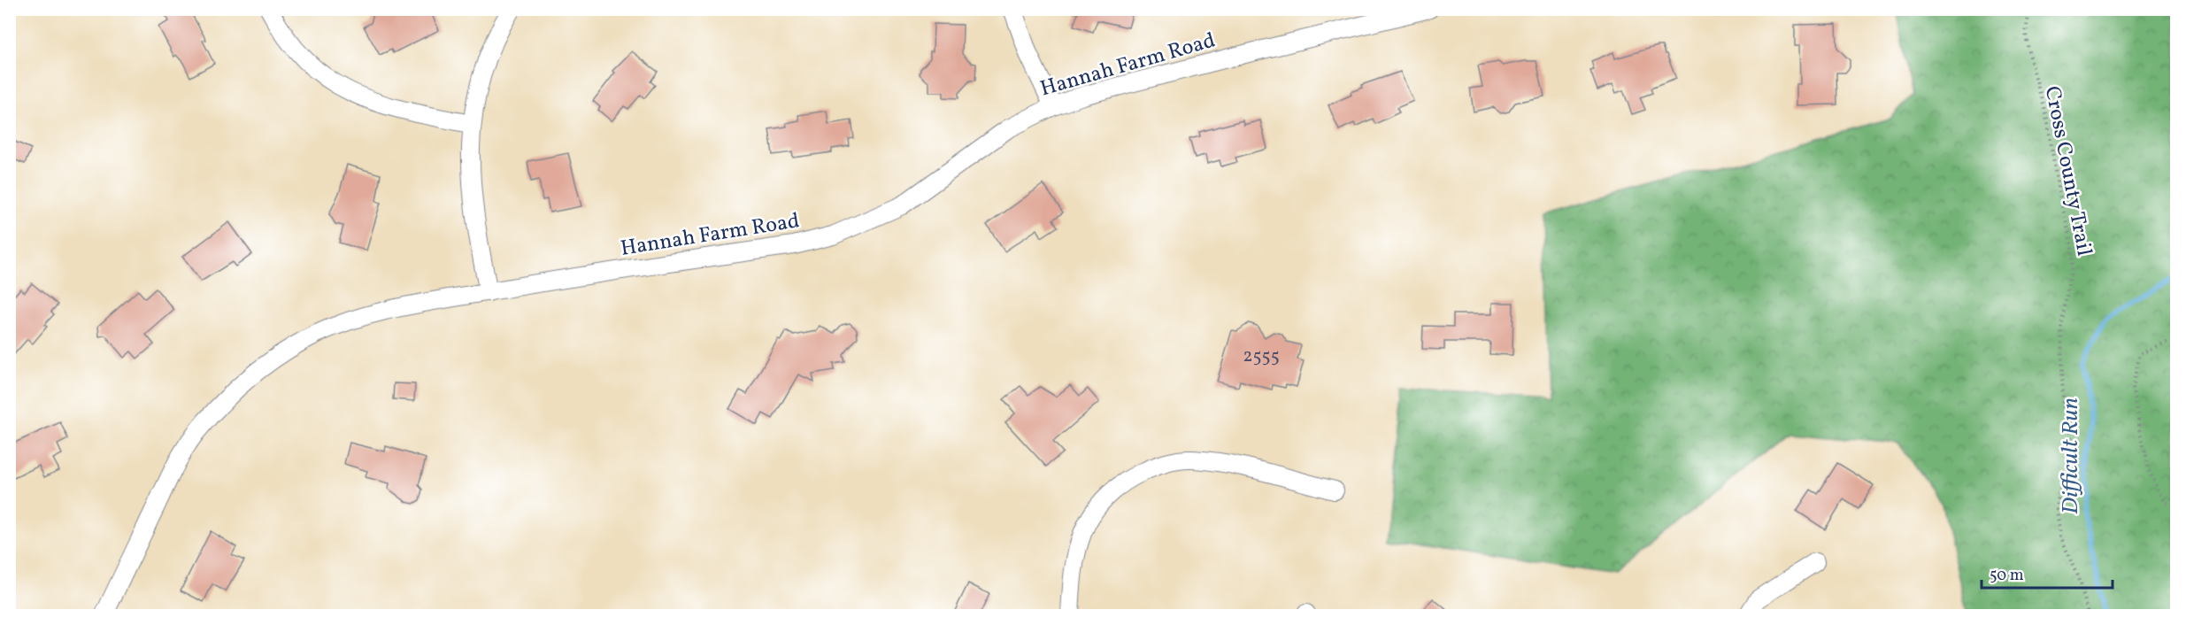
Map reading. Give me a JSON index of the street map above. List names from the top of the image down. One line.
{"streets":{"street":["Hannah Farm Road"],"path":["Cross County Trail"]},"water":["Difficult Run"],"house_numbers":["2555"],"scale_bar":"50 m"}
